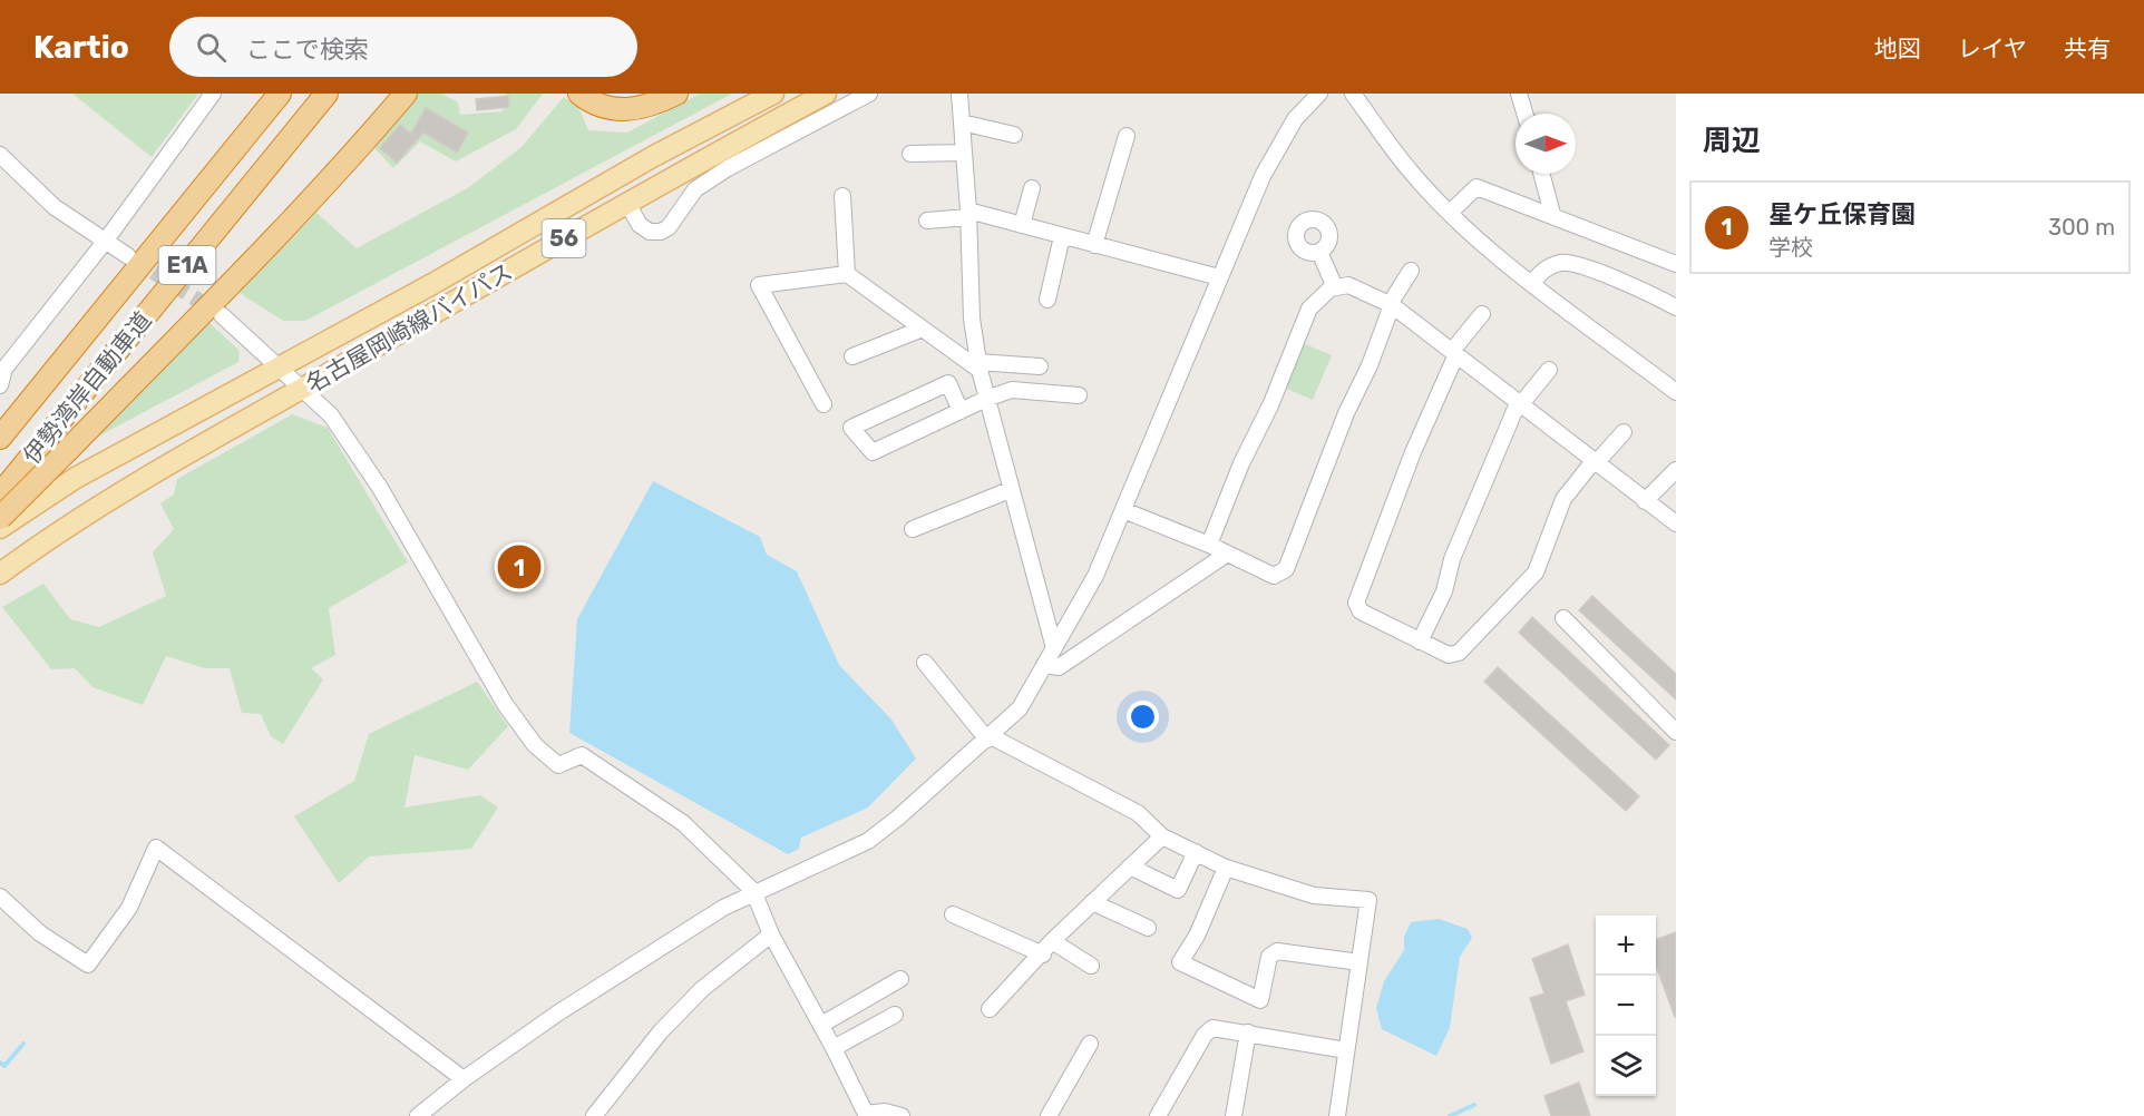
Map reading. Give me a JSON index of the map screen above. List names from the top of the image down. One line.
{"streets":{"highway":["E1A","伊勢湾岸自動車道"],"main road":["56","名古屋岡崎線バイパス"]},"north":"right","page":{"header":"Kartio","search":"ここで検索","nav":["地図","レイヤ","共有"],"heading":"周辺","list":[{"mark":"1","name":"星ケ丘保育園","note":"学校","value":"300 m"}],"pins":"1","map_buttons":["+","−"]}}
